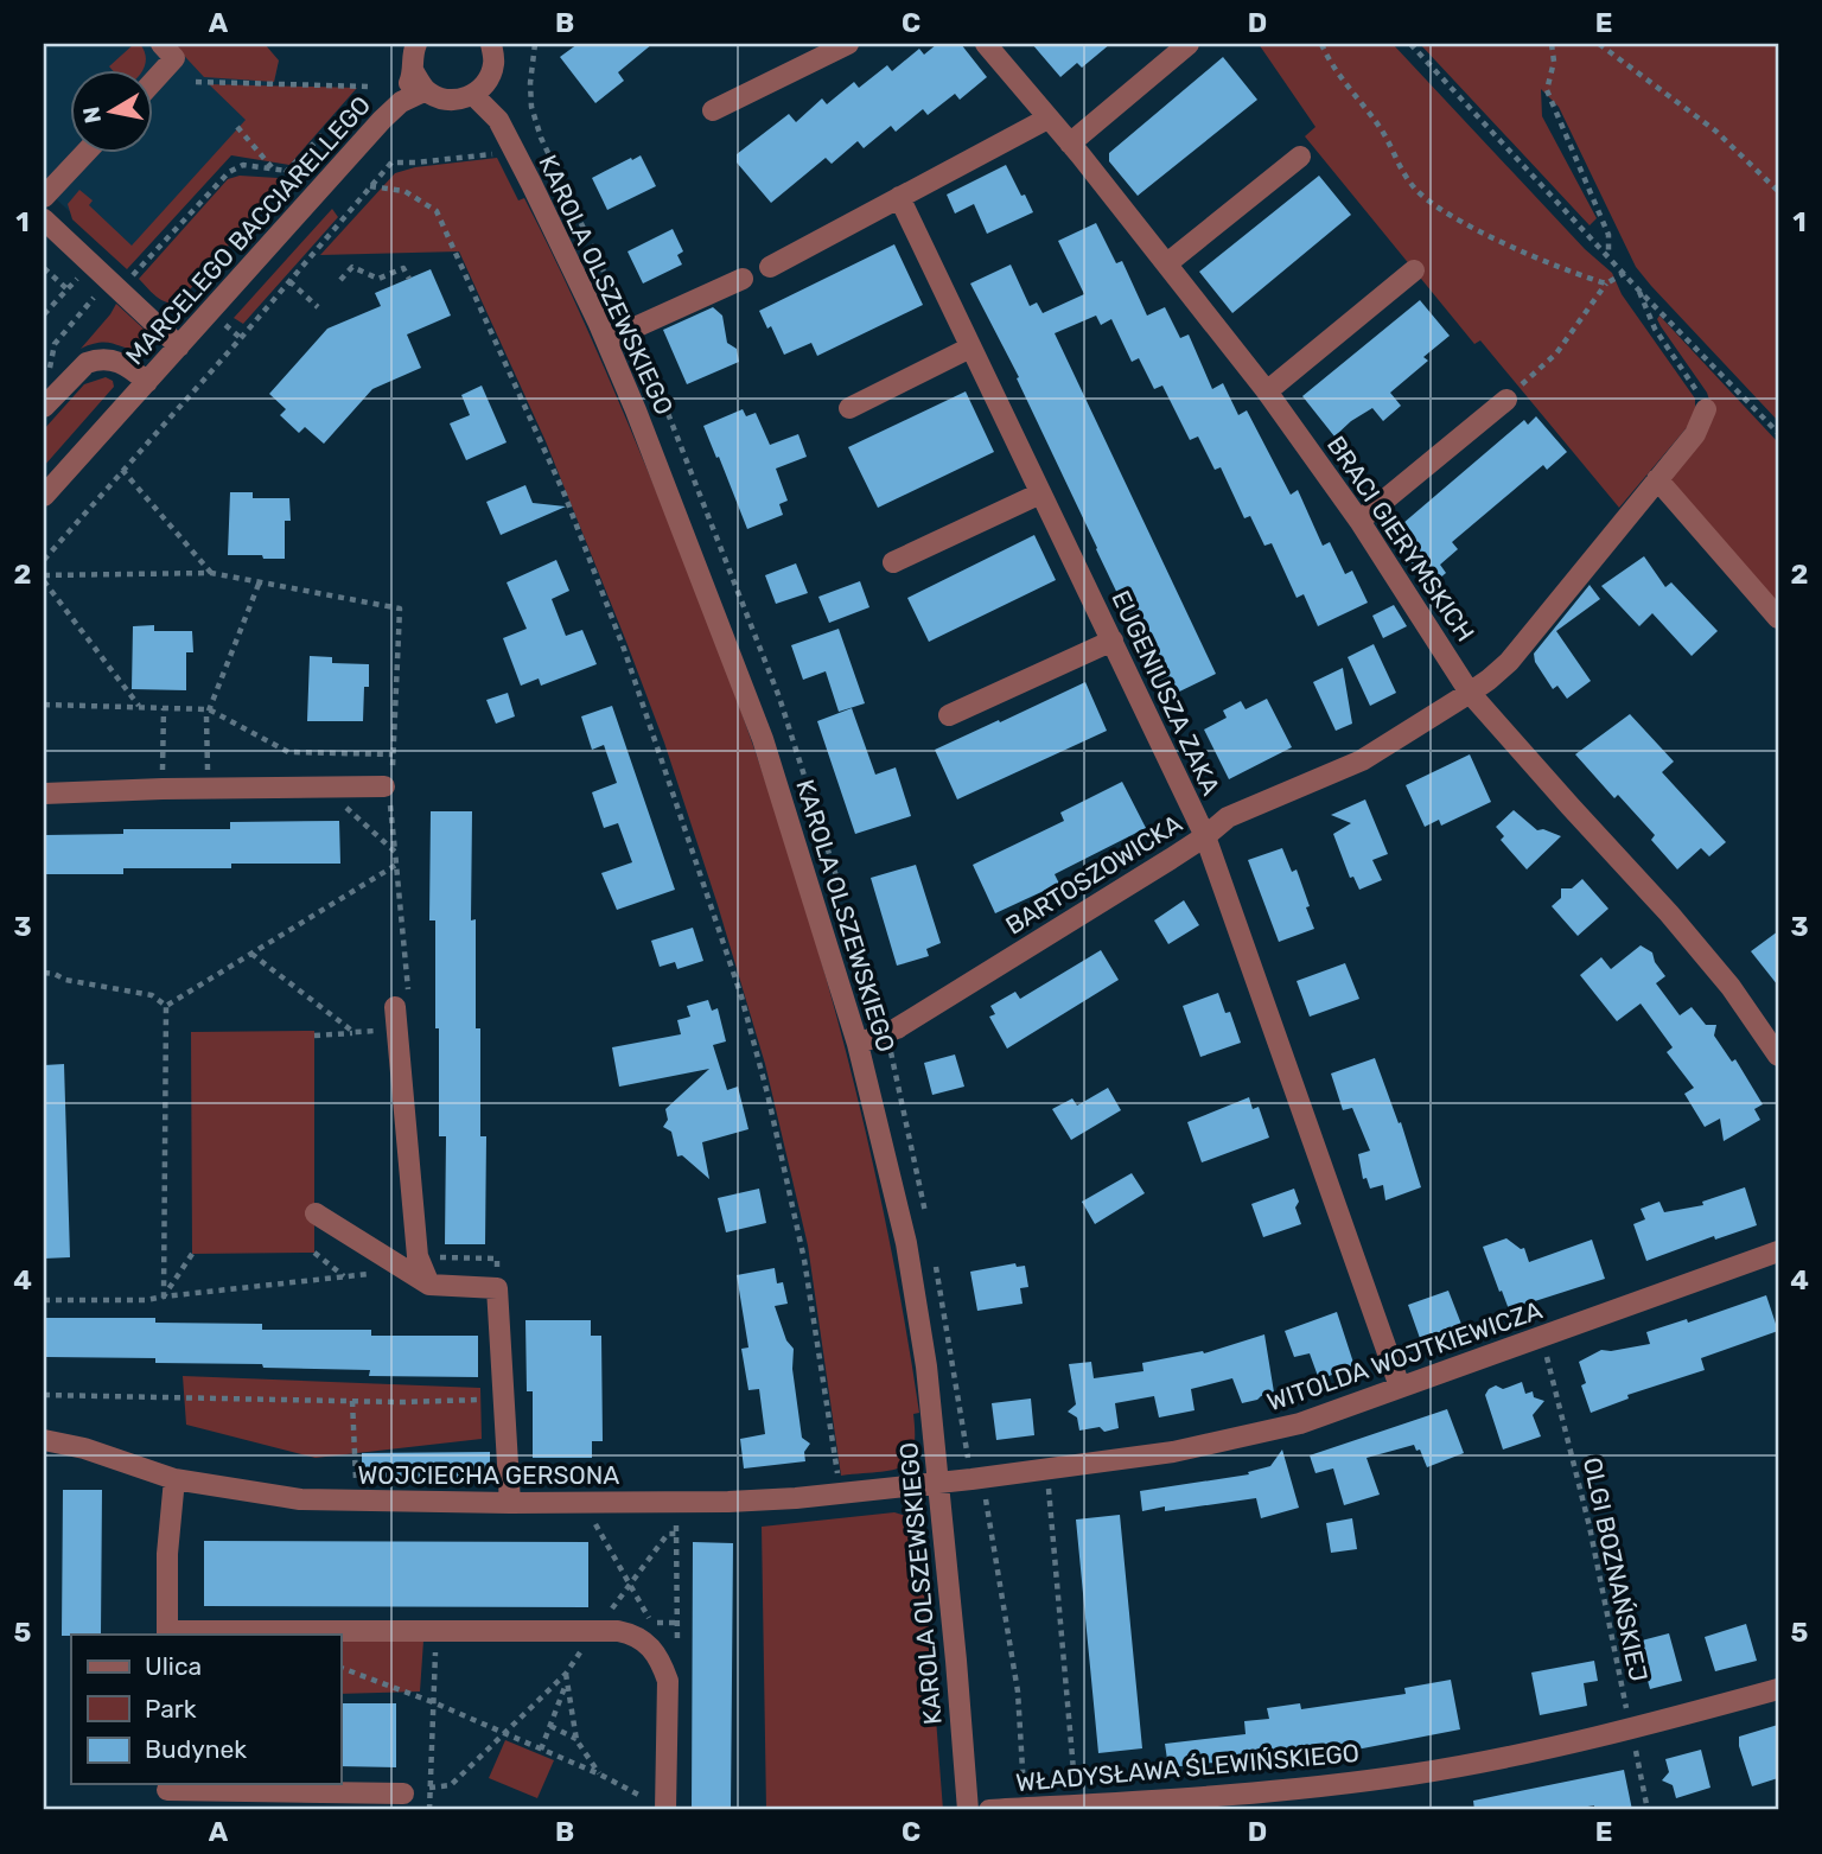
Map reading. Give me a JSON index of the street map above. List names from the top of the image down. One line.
{"streets":{"street":["MARCELEGO BACCIARELLEGO","KAROLA OLSZEWSKIEGO","BRACI GIERYMSKICH","EUGENIUSZA ZAKA","BARTOSZOWICKA","WITOLDA WOJTKIEWICZA","WOJCIECHA GERSONA","WŁADYSŁAWA ŚLEWIŃSKIEGO"],"path":["OLGI BOZNAŃSKIEJ"]},"crossings":[["KAROLA OLSZEWSKIEGO","BARTOSZOWICKA"],["KAROLA OLSZEWSKIEGO","WITOLDA WOJTKIEWICZA"],["KAROLA OLSZEWSKIEGO","WOJCIECHA GERSONA"],["BRACI GIERYMSKICH","BARTOSZOWICKA"],["EUGENIUSZA ZAKA","BARTOSZOWICKA"],["EUGENIUSZA ZAKA","WITOLDA WOJTKIEWICZA"],["WITOLDA WOJTKIEWICZA","WOJCIECHA GERSONA"],["WITOLDA WOJTKIEWICZA","OLGI BOZNAŃSKIEJ"],["OLGI BOZNAŃSKIEJ","WŁADYSŁAWA ŚLEWIŃSKIEGO"]],"legend":["Ulica","Park","Budynek"],"north":"left","grid":{"columns":["A","B","C","D","E"],"rows":["1","2","3","4","5"]}}
